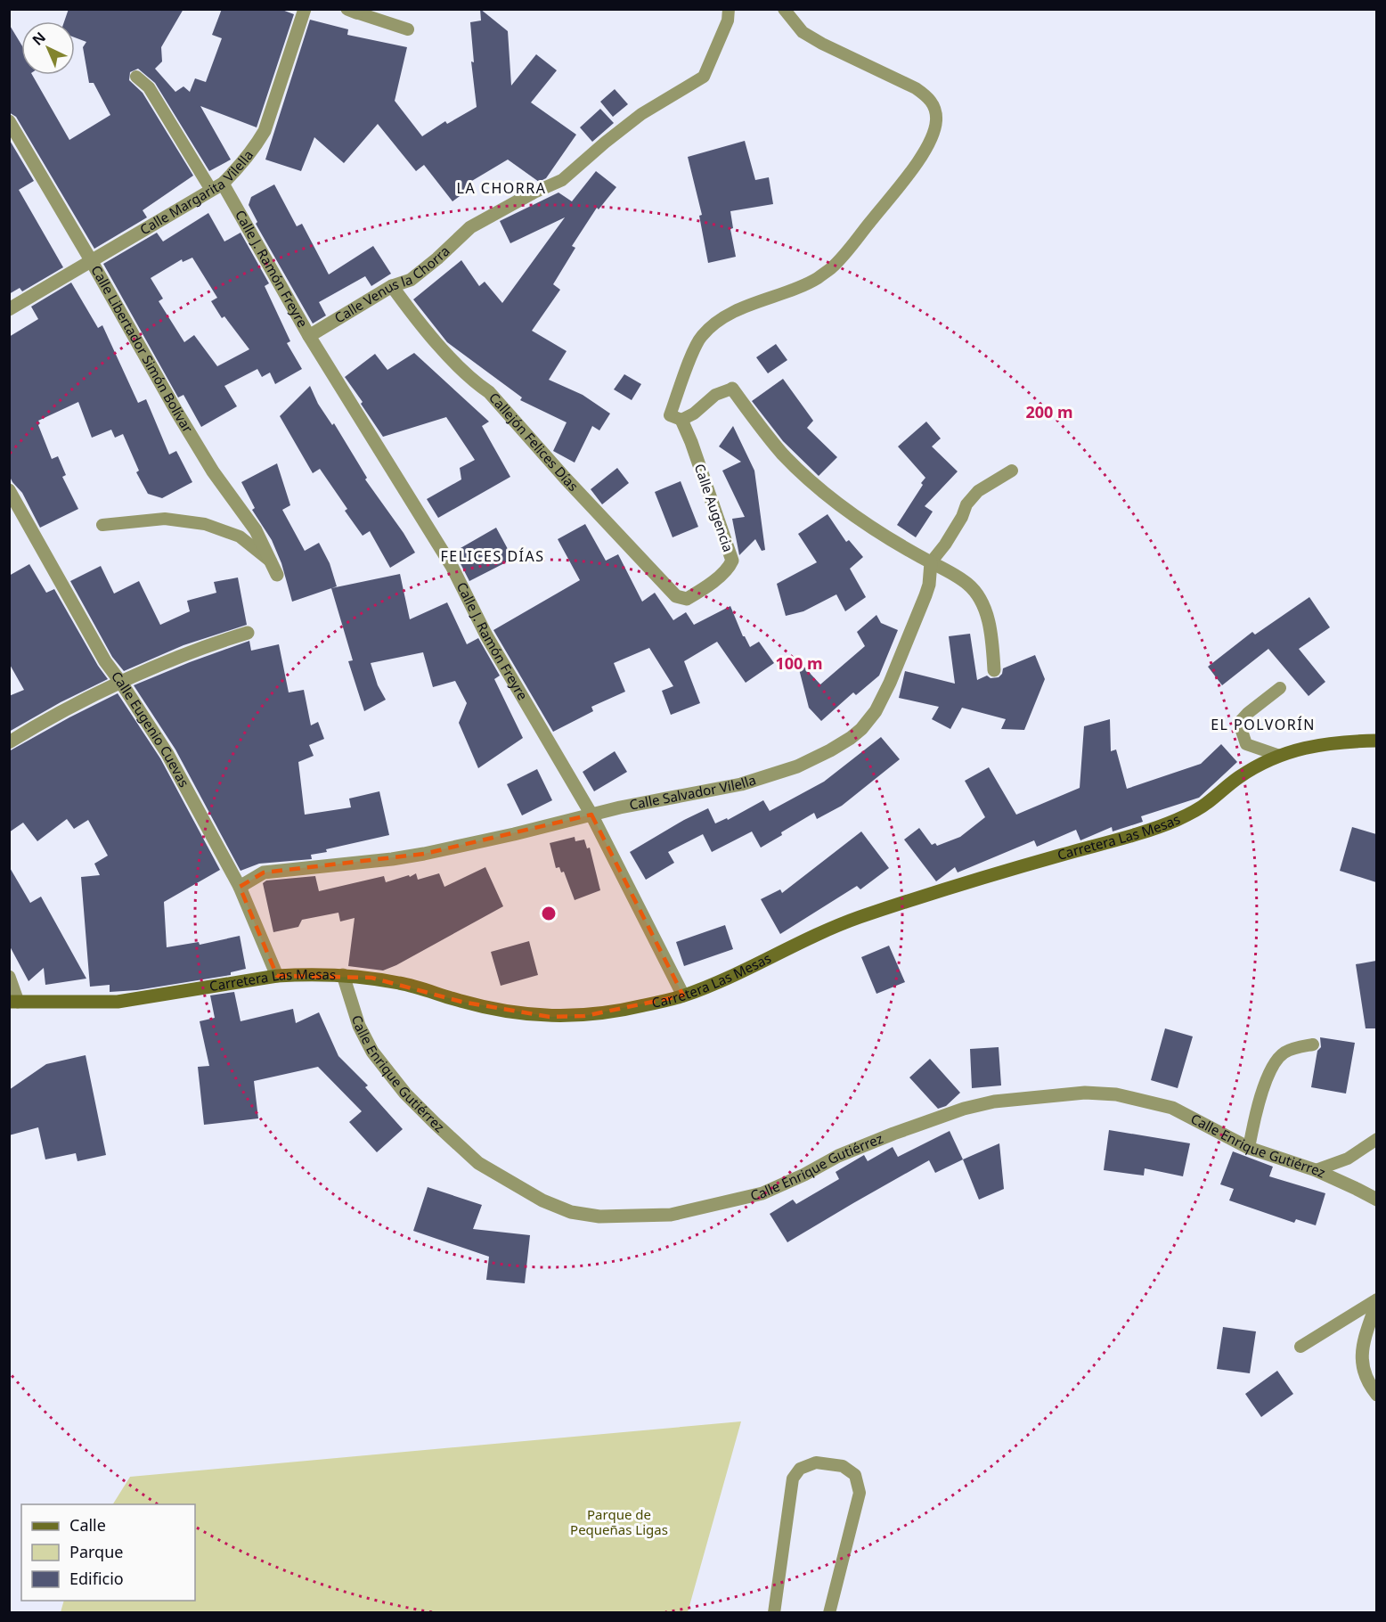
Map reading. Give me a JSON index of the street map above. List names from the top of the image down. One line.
{"streets":{"street":["Calle Margarita Vilella","Calle J. Ramón Freyre","Calle Venus la Chorra","Calle Libertador Simón Bolívar","Callejón Felices Días","Calle Augencia","Calle Eugenio Cuevas","Calle Salvador Vilella","Carretera Las Mesas","Calle Enrique Gutiérrez"]},"crossings":[["Calle Margarita Vilella","Calle J. Ramón Freyre"],["Calle Margarita Vilella","Calle Libertador Simón Bolívar"],["Calle J. Ramón Freyre","Calle Venus la Chorra"],["Calle J. Ramón Freyre","Calle Salvador Vilella"],["Calle J. Ramón Freyre","Carretera Las Mesas"],["Calle Venus la Chorra","Callejón Felices Días"],["Callejón Felices Días","Calle Augencia"],["Calle Eugenio Cuevas","Calle Salvador Vilella"],["Calle Eugenio Cuevas","Carretera Las Mesas"],["Carretera Las Mesas","Calle Enrique Gutiérrez"]],"districts":["LA CHORRA","FELICES DÍAS","EL POLVORÍN"],"parks":["Parque de Pequeñas Ligas"],"legend":["Calle","Parque","Edificio"],"north":"top left","rings":["200 m","100 m"]}
